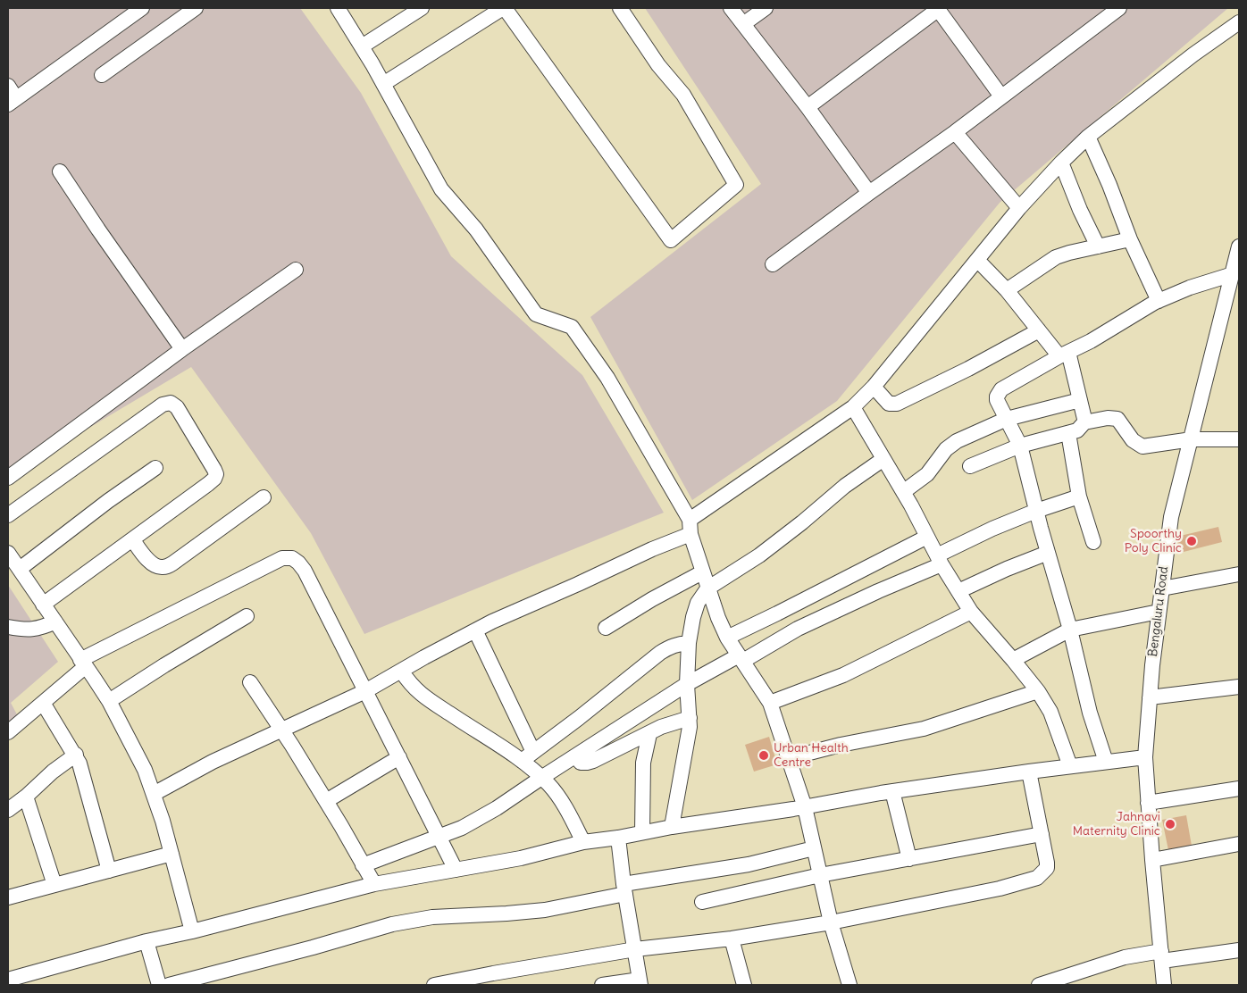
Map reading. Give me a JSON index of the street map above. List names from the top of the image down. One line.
{"streets":{"street":["Bengaluru Road"]},"places":["Spoorthy Poly Clinic","Urban Health Centre","Jahnavi Maternity Clinic"]}
